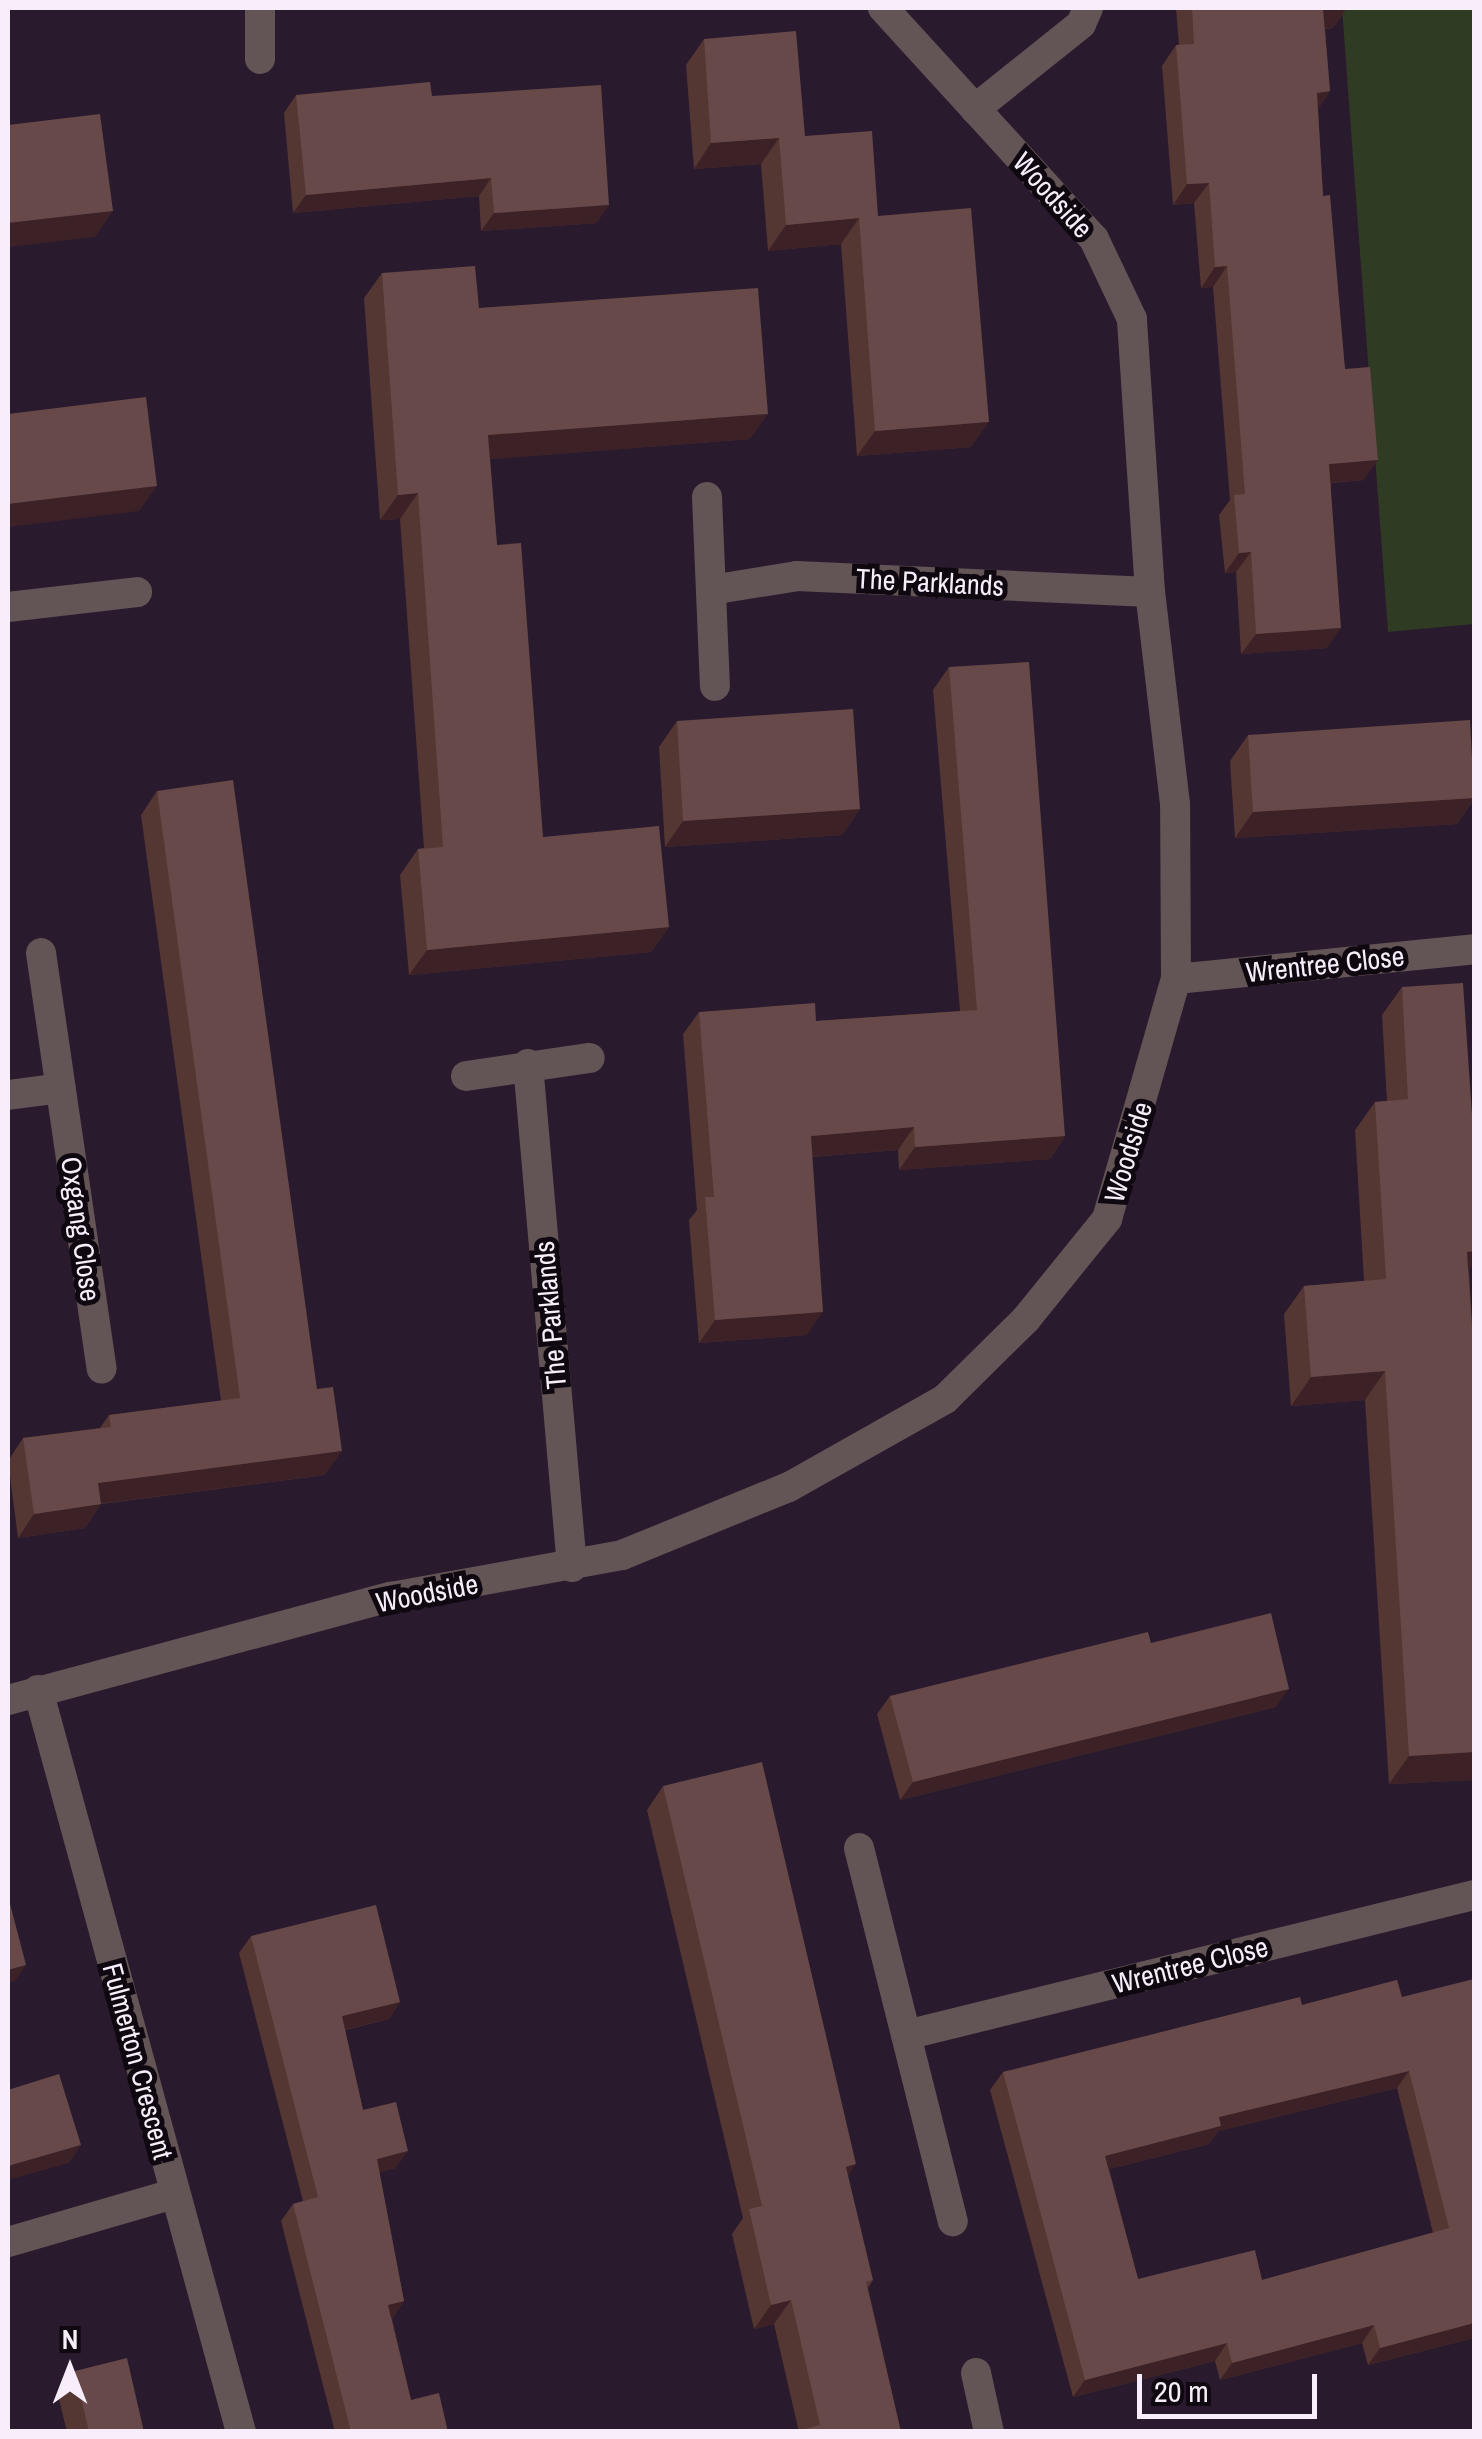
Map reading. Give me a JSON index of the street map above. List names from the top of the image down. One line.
{"streets":{"street":["Woodside","The Parklands","Wrentree Close","Oxgang Close","Fulmerton Crescent"]},"crossings":[["Woodside","The Parklands"],["Woodside","Wrentree Close"],["Woodside","Fulmerton Crescent"]],"scale_bar":"20 m","north":"top"}
